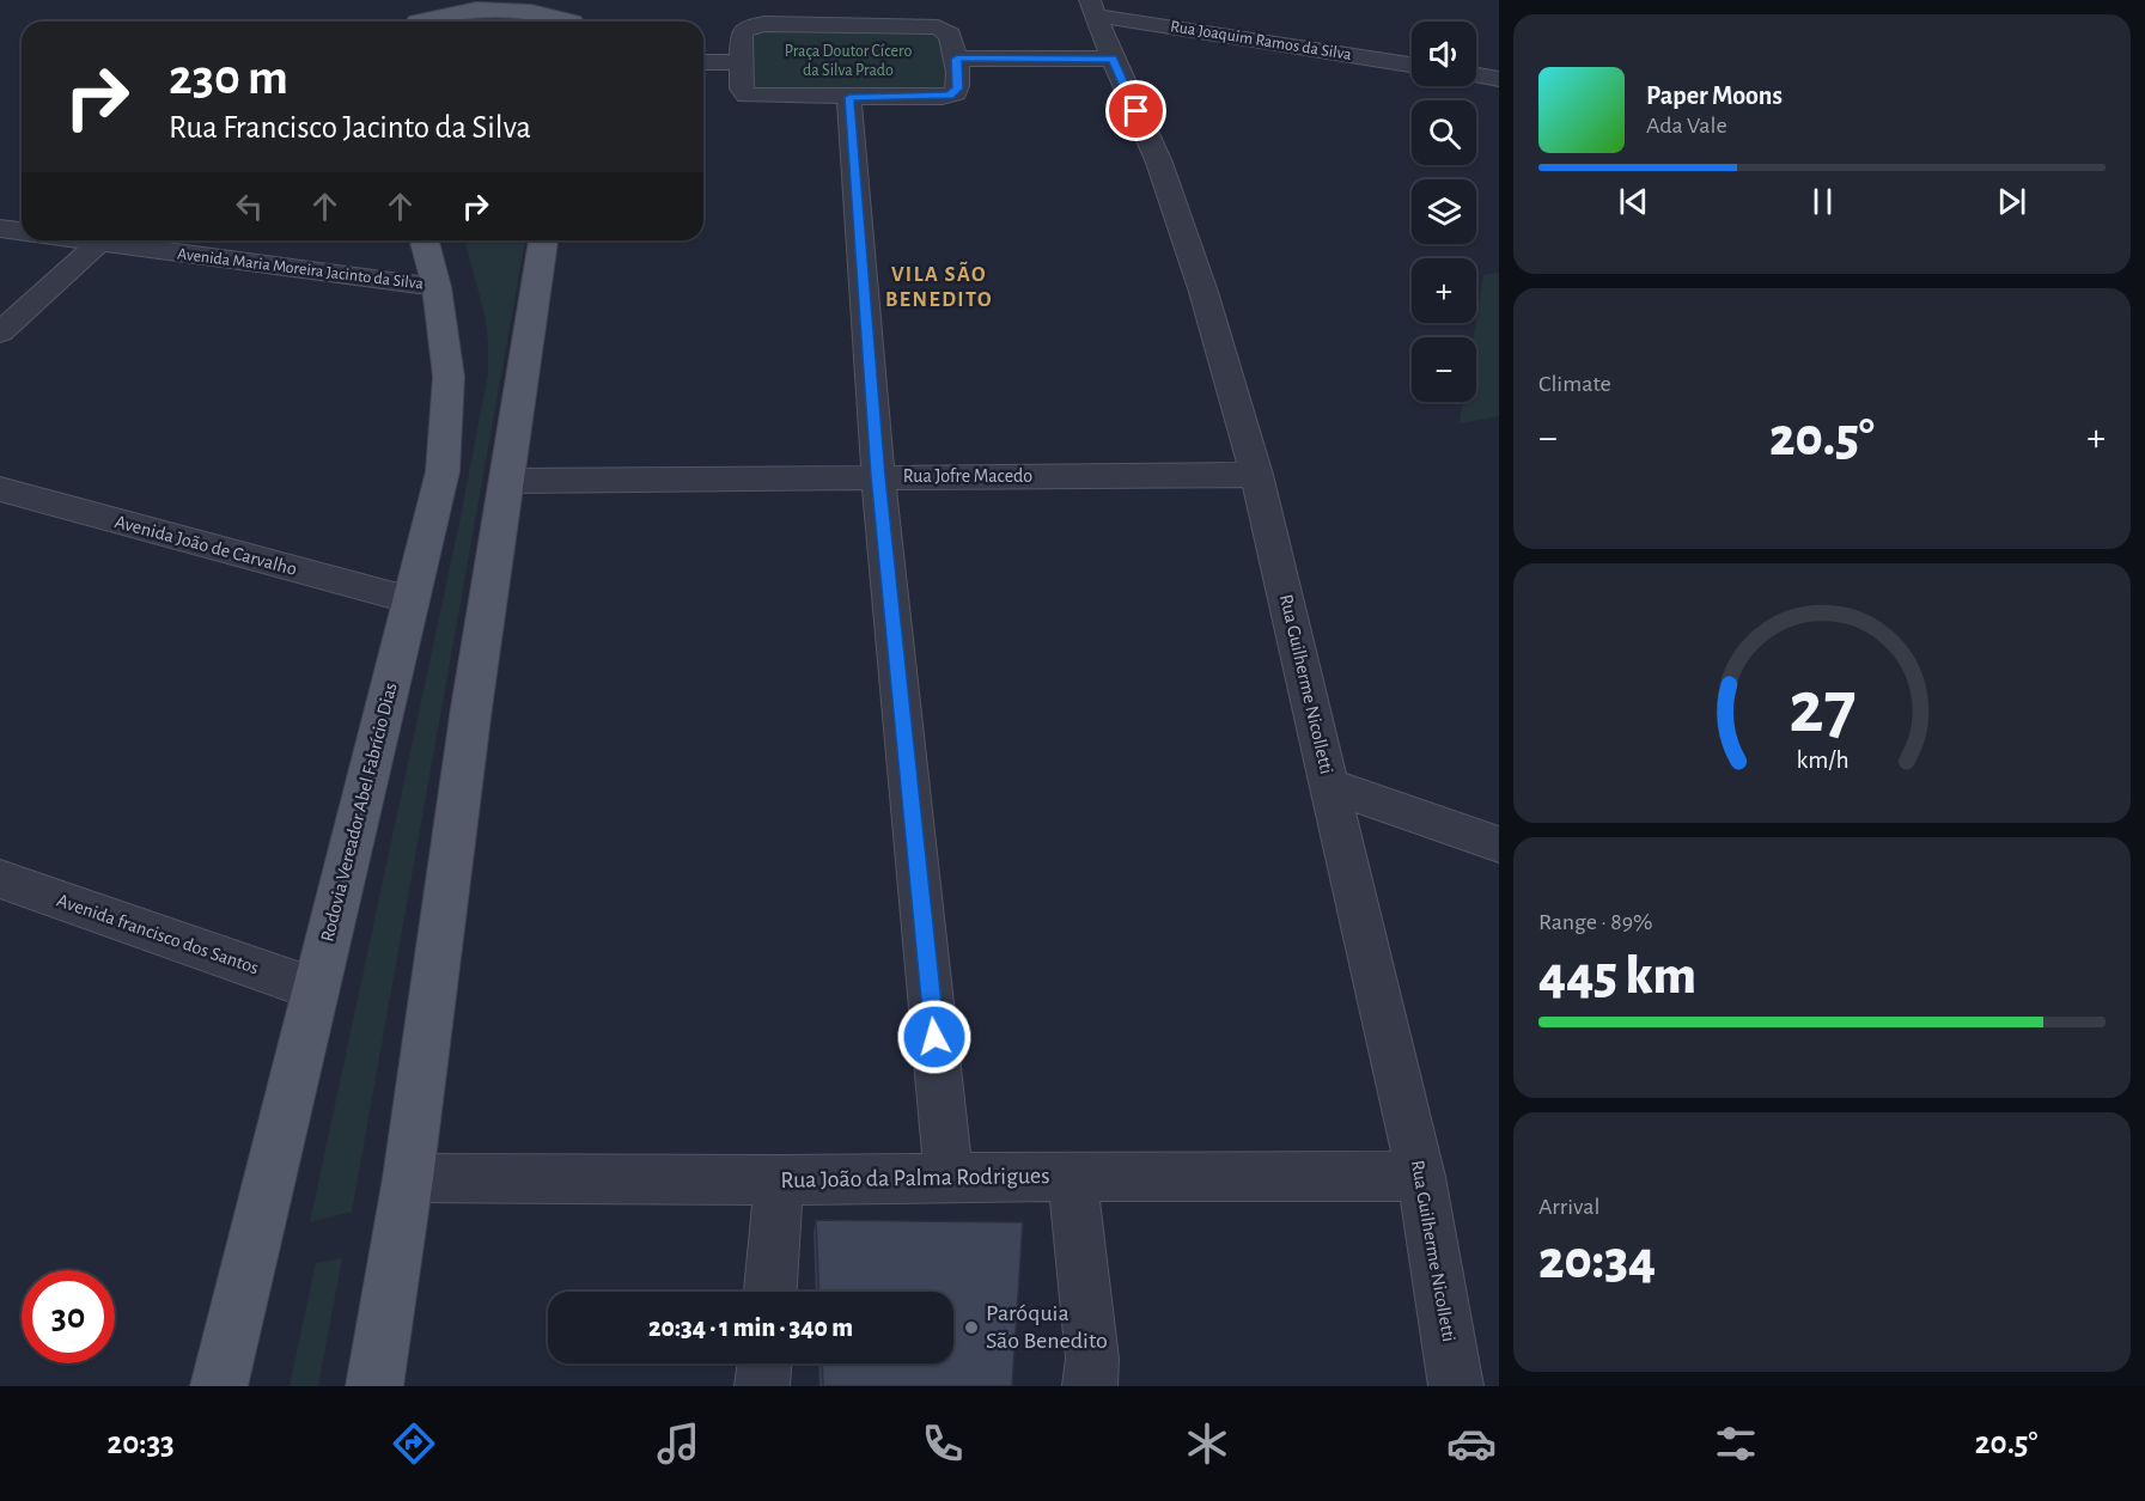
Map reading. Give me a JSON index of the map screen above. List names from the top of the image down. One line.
{"streets":{"main road":["Rodovia Vereador Abel Fabrício Dias"],"street":["Rua Joaquim Ramos da Silva","Avenida Maria Moreira Jacinto da Silva","Rua Jofre Macedo","Avenida João de Carvalho","Rua Guilherme Nicolletti","Avenida francisco dos Santos","Rua João da Palma Rodrigues"]},"crossings":[["Rua Joaquim Ramos da Silva","Rua Guilherme Nicolletti"],["Avenida Maria Moreira Jacinto da Silva","Rodovia Vereador Abel Fabrício Dias"],["Rua Jofre Macedo","Rua Guilherme Nicolletti"],["Avenida João de Carvalho","Rodovia Vereador Abel Fabrício Dias"],["Rua Guilherme Nicolletti","Rua João da Palma Rodrigues"],["Rodovia Vereador Abel Fabrício Dias","Avenida francisco dos Santos"]],"districts":["VILA SÃO BENEDITO"],"parks":["Praça Doutor Cícero da Silva Prado"],"places":["Paróquia São Benedito"],"page":{"map_buttons":["+","−"],"turn":["230 m","Rua Francisco Jacinto da Silva"],"song":["Paper Moons","Ada Vale"],"tile":["Climate",["Range · 89%","445 km"],["Arrival","20:34"]],"heat":["−","20.5°","+"],"limit":"30","trip":"20:34 · 1 min · 340 m","tabs":["20:33","20.5°"],"gauge":["27","km/h"]}}
